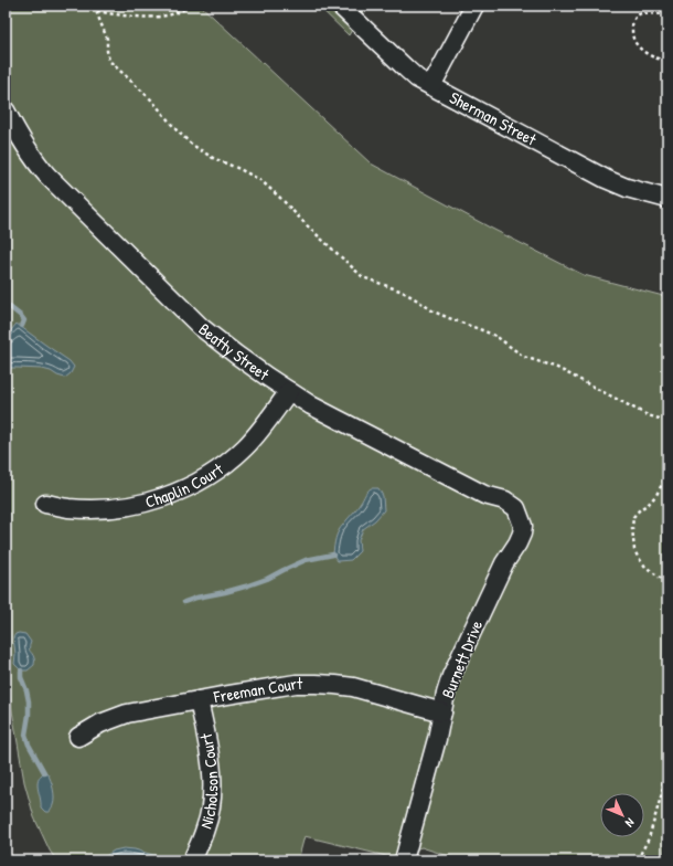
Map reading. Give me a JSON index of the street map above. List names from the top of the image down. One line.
{"streets":{"street":["Sherman Street","Beatty Street","Chaplin Court","Burnett Drive","Freeman Court","Nicholson Court"]},"crossings":[["Beatty Street","Chaplin Court"],["Beatty Street","Burnett Drive"],["Burnett Drive","Freeman Court"],["Freeman Court","Nicholson Court"]],"north":"bottom right"}
